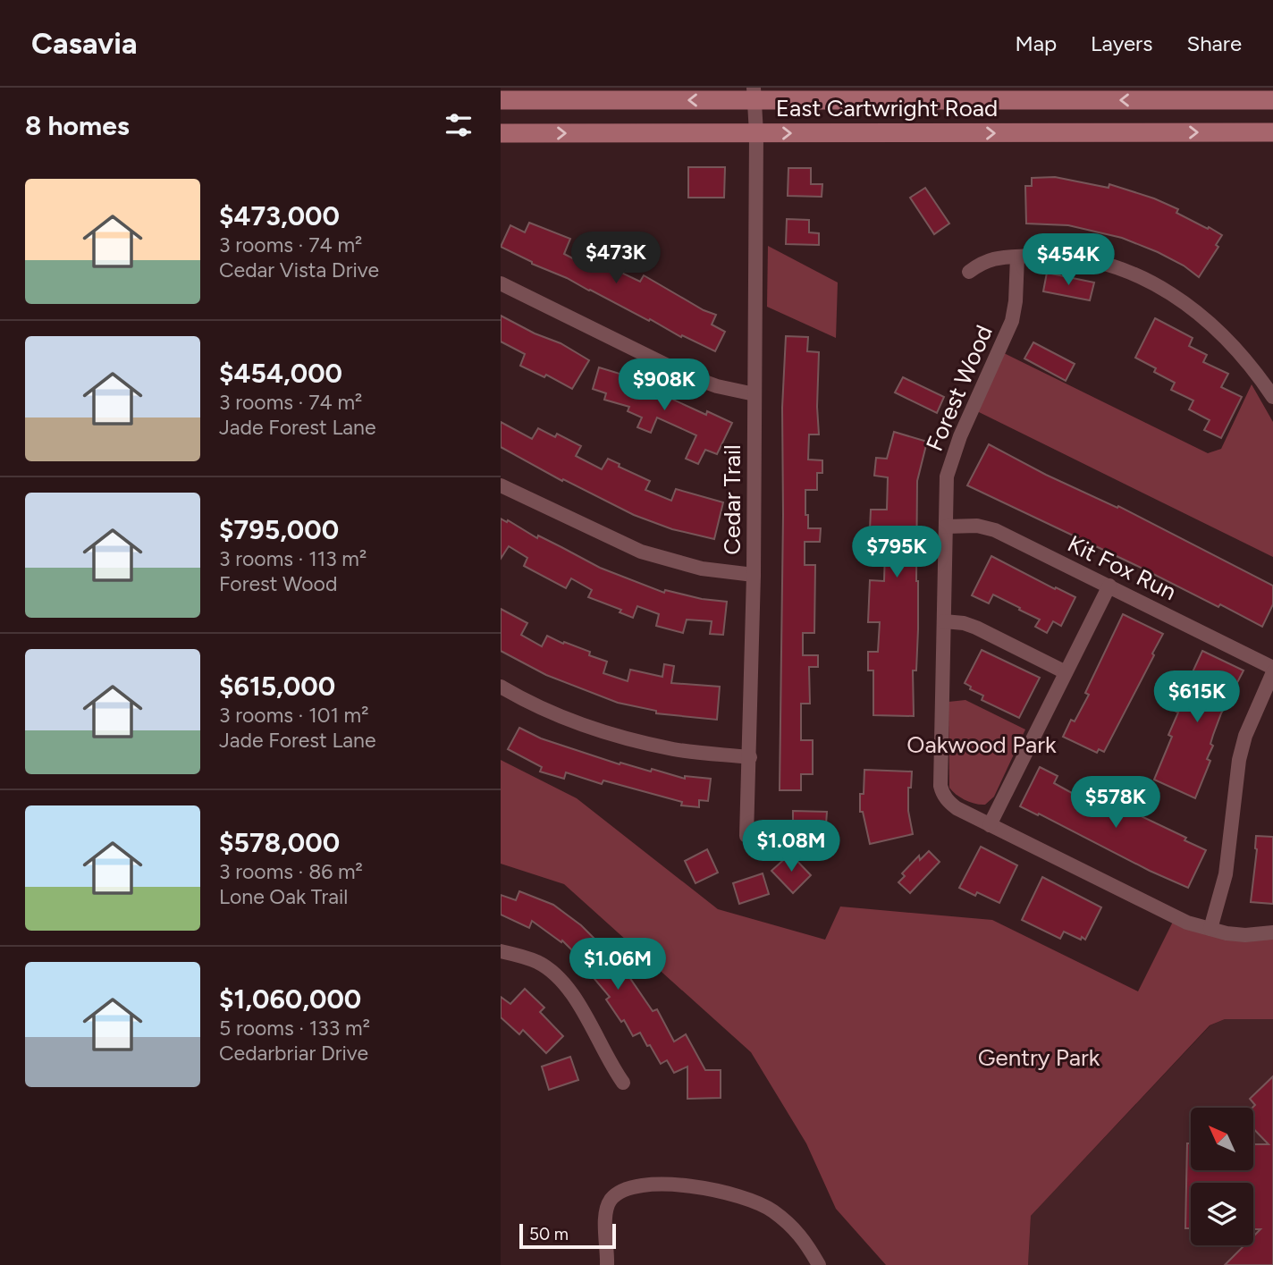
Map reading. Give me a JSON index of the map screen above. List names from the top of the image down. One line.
{"streets":{"main road":["East Cartwright Road"],"street":["Forest Wood","Cedar Trail","Kit Fox Run"]},"crossings":[["East Cartwright Road","Cedar Trail"],["Forest Wood","Kit Fox Run"]],"parks":["Oakwood Park","Gentry Park"],"scale_bar":"50 m","north":"top left","page":{"header":"Casavia","nav":["Map","Layers","Share"],"heading":"8 homes","list":[{"name":"$473,000","note":"3 rooms · 74 m² · Cedar Vista Drive"},{"name":"$454,000","note":"3 rooms · 74 m² · Jade Forest Lane"},{"name":"$795,000","note":"3 rooms · 113 m² · Forest Wood"},{"name":"$615,000","note":"3 rooms · 101 m² · Jade Forest Lane"},{"name":"$578,000","note":"3 rooms · 86 m² · Lone Oak Trail"},{"name":"$1,060,000","note":"5 rooms · 133 m² · Cedarbriar Drive"}],"price":["$473K","$454K","$908K","$795K","$615K","$578K","$1.08M","$1.06M"],"scale":"50 m"}}
